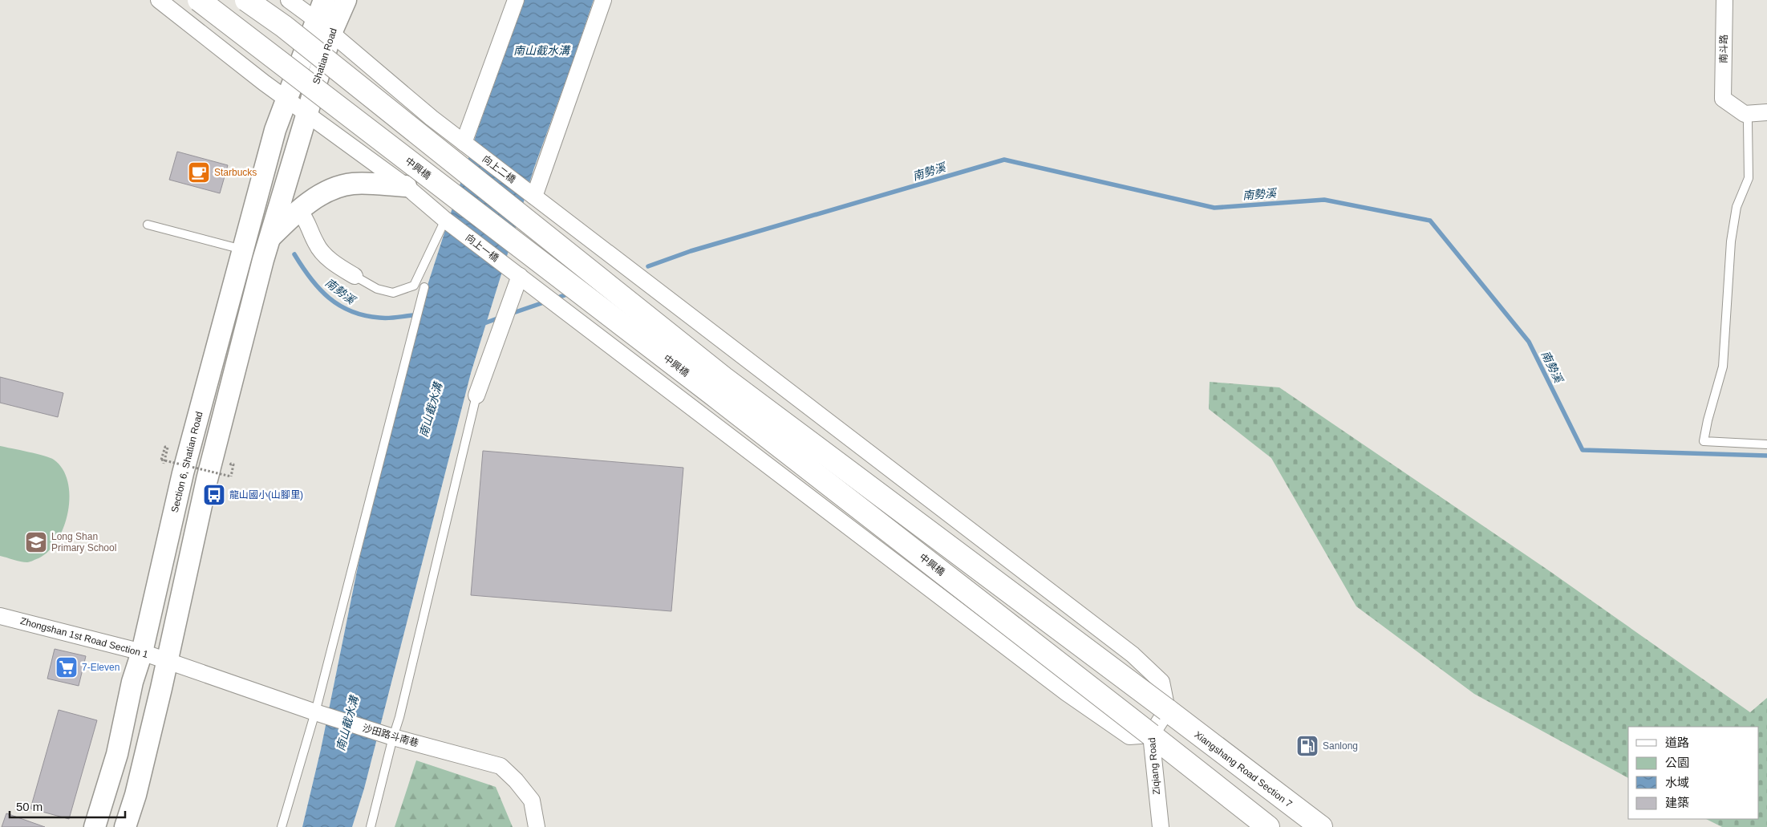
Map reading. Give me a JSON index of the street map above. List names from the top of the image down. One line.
{"streets":{"main road":["中興橋","Xiangshang Road Section 7"],"street":["南斗路","Shatian Road","向上二橋","向上一橋","Section 6, Shatian Road","Zhongshan 1st Road Section 1","沙田路斗南巷","Ziqiang Road"]},"crossings":[["Shatian Road","向上二橋"],["Shatian Road","Section 6, Shatian Road"],["中興橋","向上二橋"],["中興橋","向上一橋"],["中興橋","Ziqiang Road"],["中興橋","Xiangshang Road Section 7"],["向上二橋","Ziqiang Road"],["向上二橋","Xiangshang Road Section 7"],["向上一橋","Ziqiang Road"],["Section 6, Shatian Road","Zhongshan 1st Road Section 1"],["Zhongshan 1st Road Section 1","沙田路斗南巷"],["Ziqiang Road","Xiangshang Road Section 7"]],"water":["南山截水溝","南勢溪"],"places":{"cafe":["Starbucks"],"bus stop":["龍山國小(山腳里)"],"school or university":["Long Shan Primary School"],"supermarket":["7-Eleven"],"fuel station":["Sanlong"]},"legend":["道路","公園","水域","建築"],"scale_bar":"50 m"}
